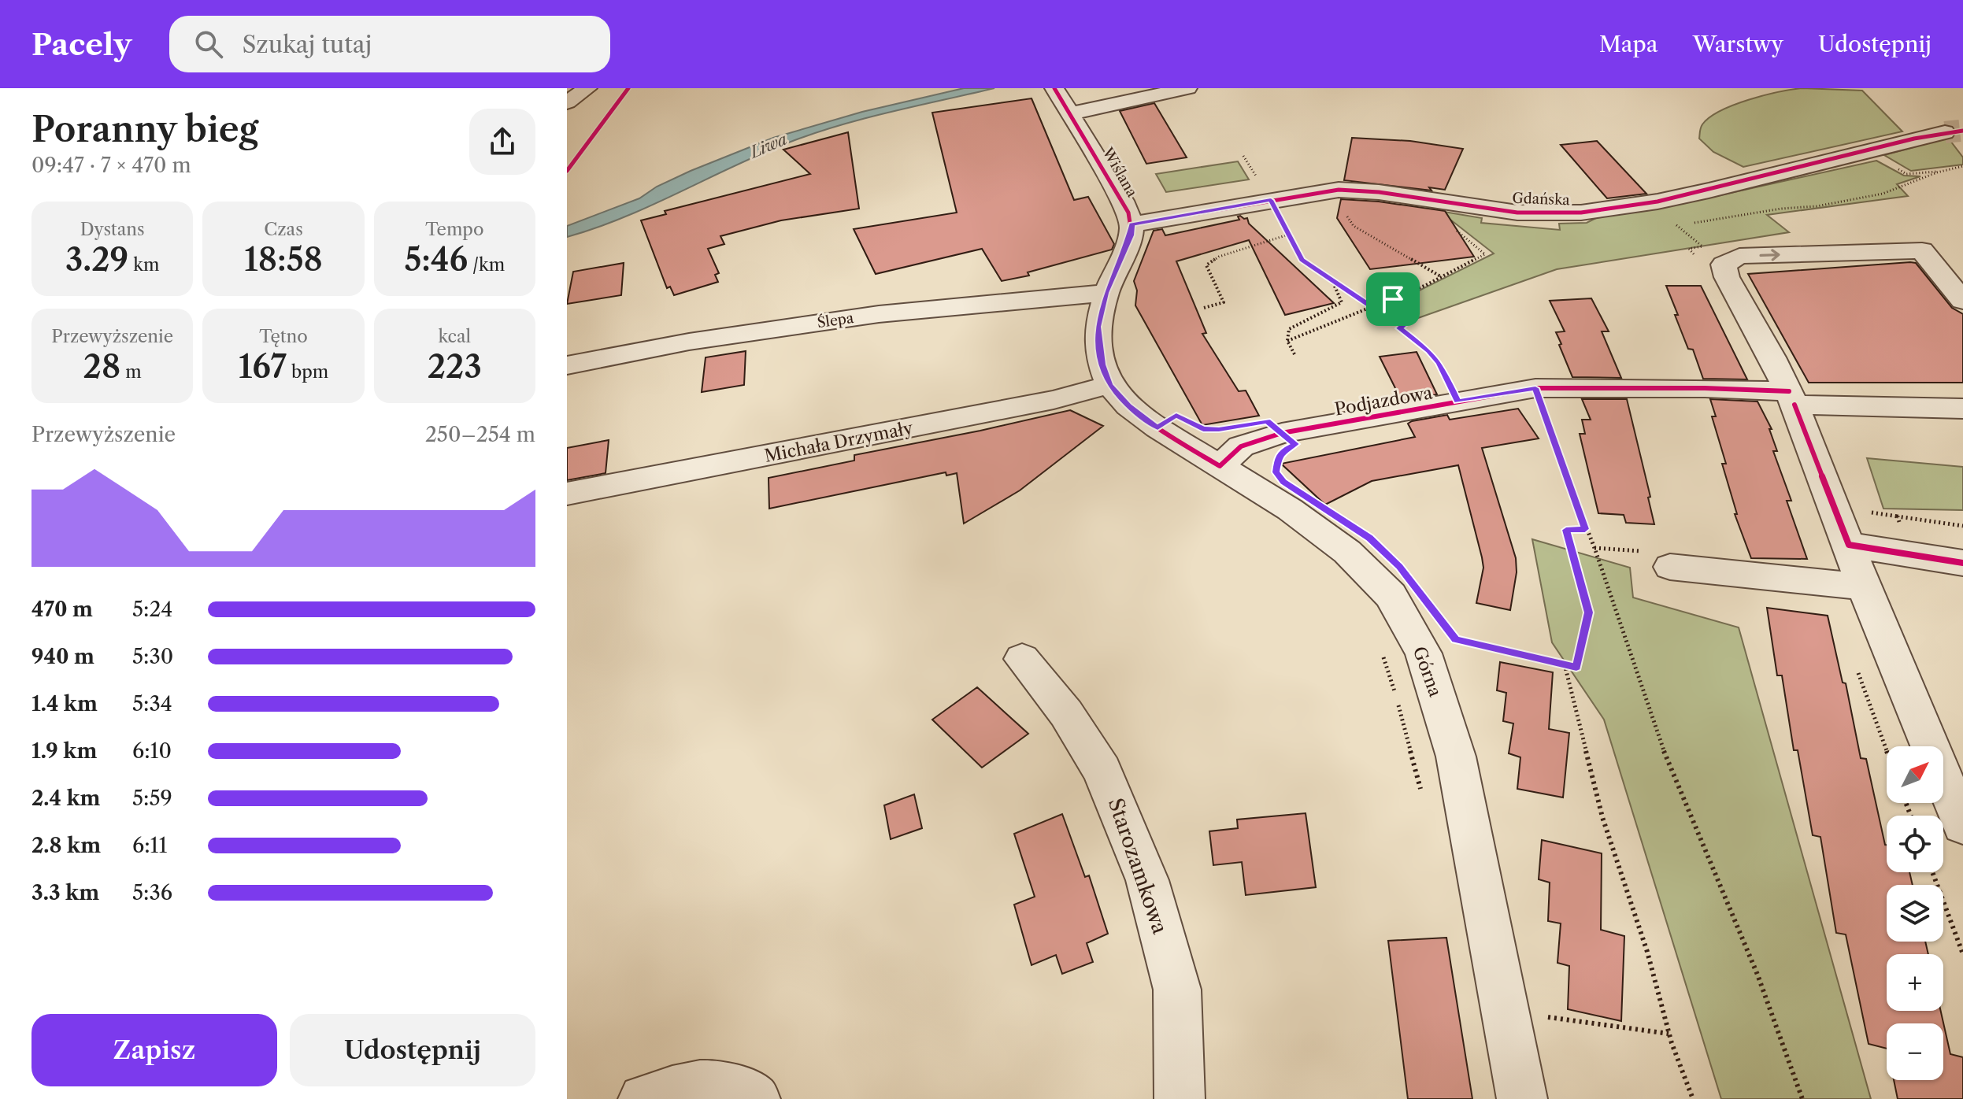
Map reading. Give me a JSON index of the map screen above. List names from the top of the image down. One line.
{"streets":{"street":["Wiślana","Gdańska","Ślepa","Podjazdowa","Michała Drzymały","Górna","Starozamkowa"]},"crossings":[["Wiślana","Gdańska"],["Wiślana","Ślepa"],["Wiślana","Michała Drzymały"],["Wiślana","Górna"],["Podjazdowa","Górna"],["Michała Drzymały","Górna"]],"water":["Liwa"],"north":"top right","page":{"header":"Pacely","search":"Szukaj tutaj","nav":["Mapa","Warstwy","Udostępnij"],"heading":["Poranny bieg","09:47 · 7 × 470 m"],"stats":[["Dystans","3.29 km"],["Czas","18:58"],["Tempo","5:46 /km"],["Przewyższenie","28 m"],["Tętno","167 bpm"],["kcal","223"]],"chart":["Przewyższenie","250–254 m"],"list":[{"name":"470 m","note":"5:24"},{"name":"940 m","note":"5:30"},{"name":"1.4 km","note":"5:34"},{"name":"1.9 km","note":"6:10"},{"name":"2.4 km","note":"5:59"},{"name":"2.8 km","note":"6:11"},{"name":"3.3 km","note":"5:36"}],"map_buttons":["+","−"],"buttons":["Zapisz","Udostępnij"]}}
